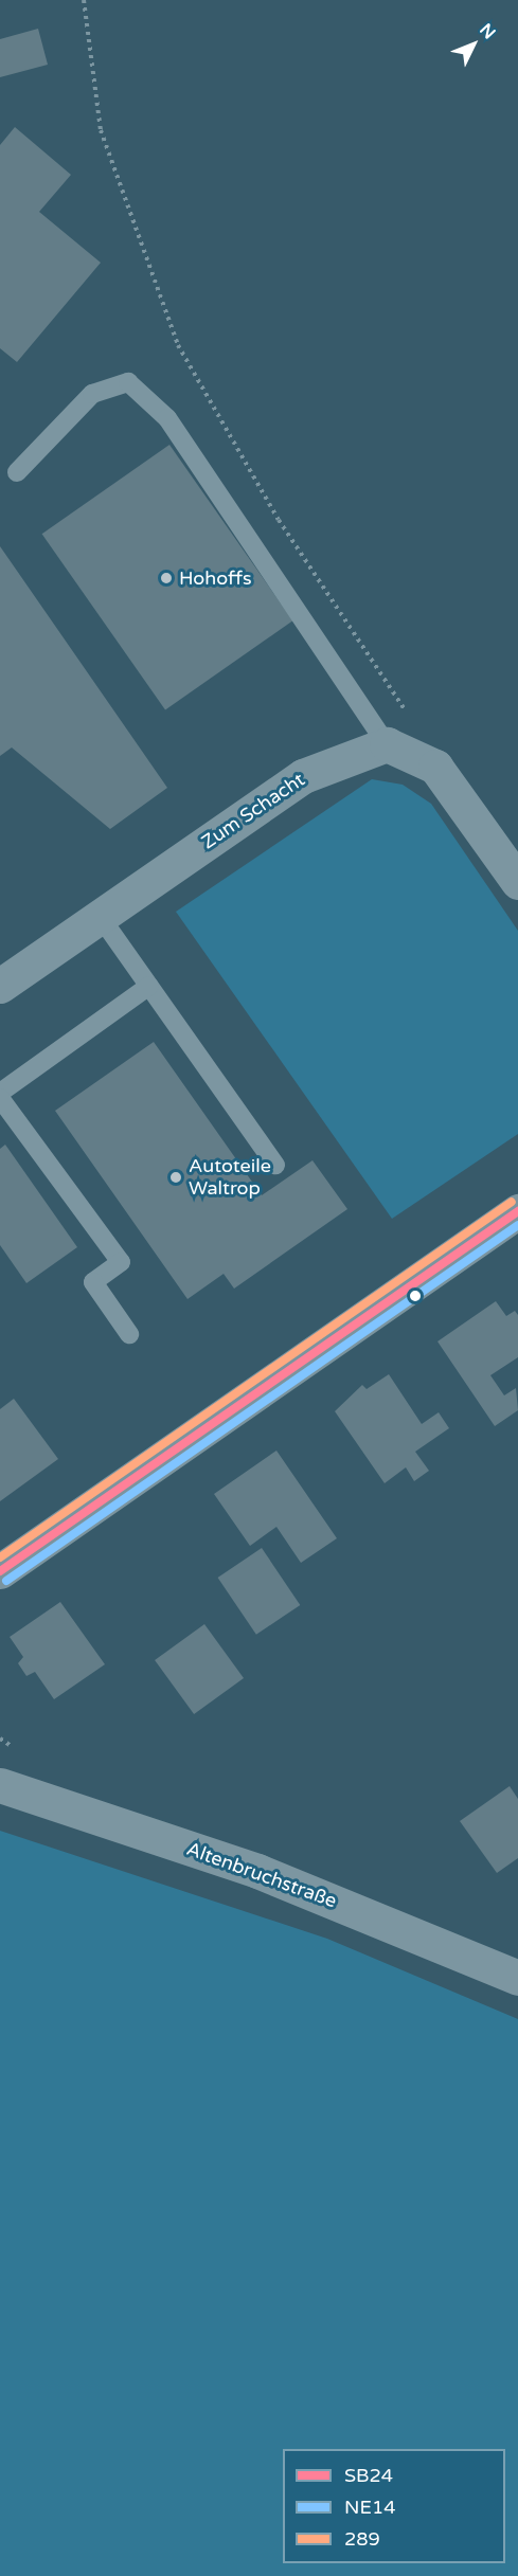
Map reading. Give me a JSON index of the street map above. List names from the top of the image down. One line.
{"streets":{"street":["Zum Schacht","Altenbruchstraße"]},"places":["Hohoffs","Autoteile Waltrop"],"lines":["transit line 289","transit line SB24","transit line NE14"],"legend":["SB24","NE14","289"],"north":"top right"}
